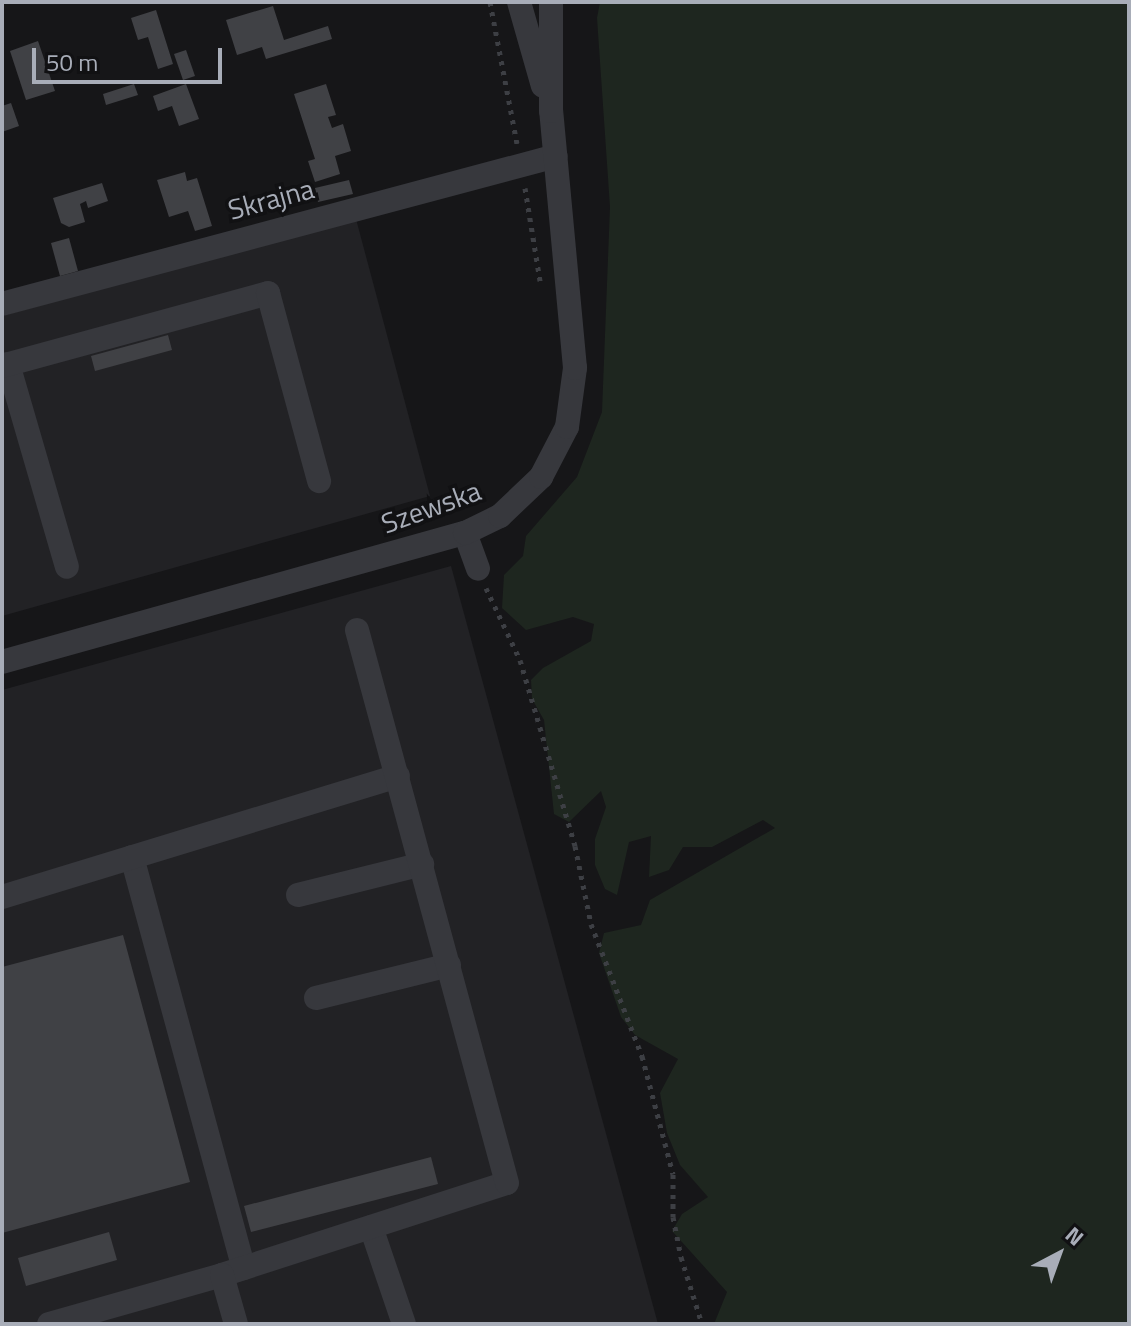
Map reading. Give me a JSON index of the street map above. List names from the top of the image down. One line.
{"streets":{"street":["Skrajna","Szewska"]},"crossings":[["Skrajna","Szewska"]],"scale_bar":"50 m","north":"top right"}
